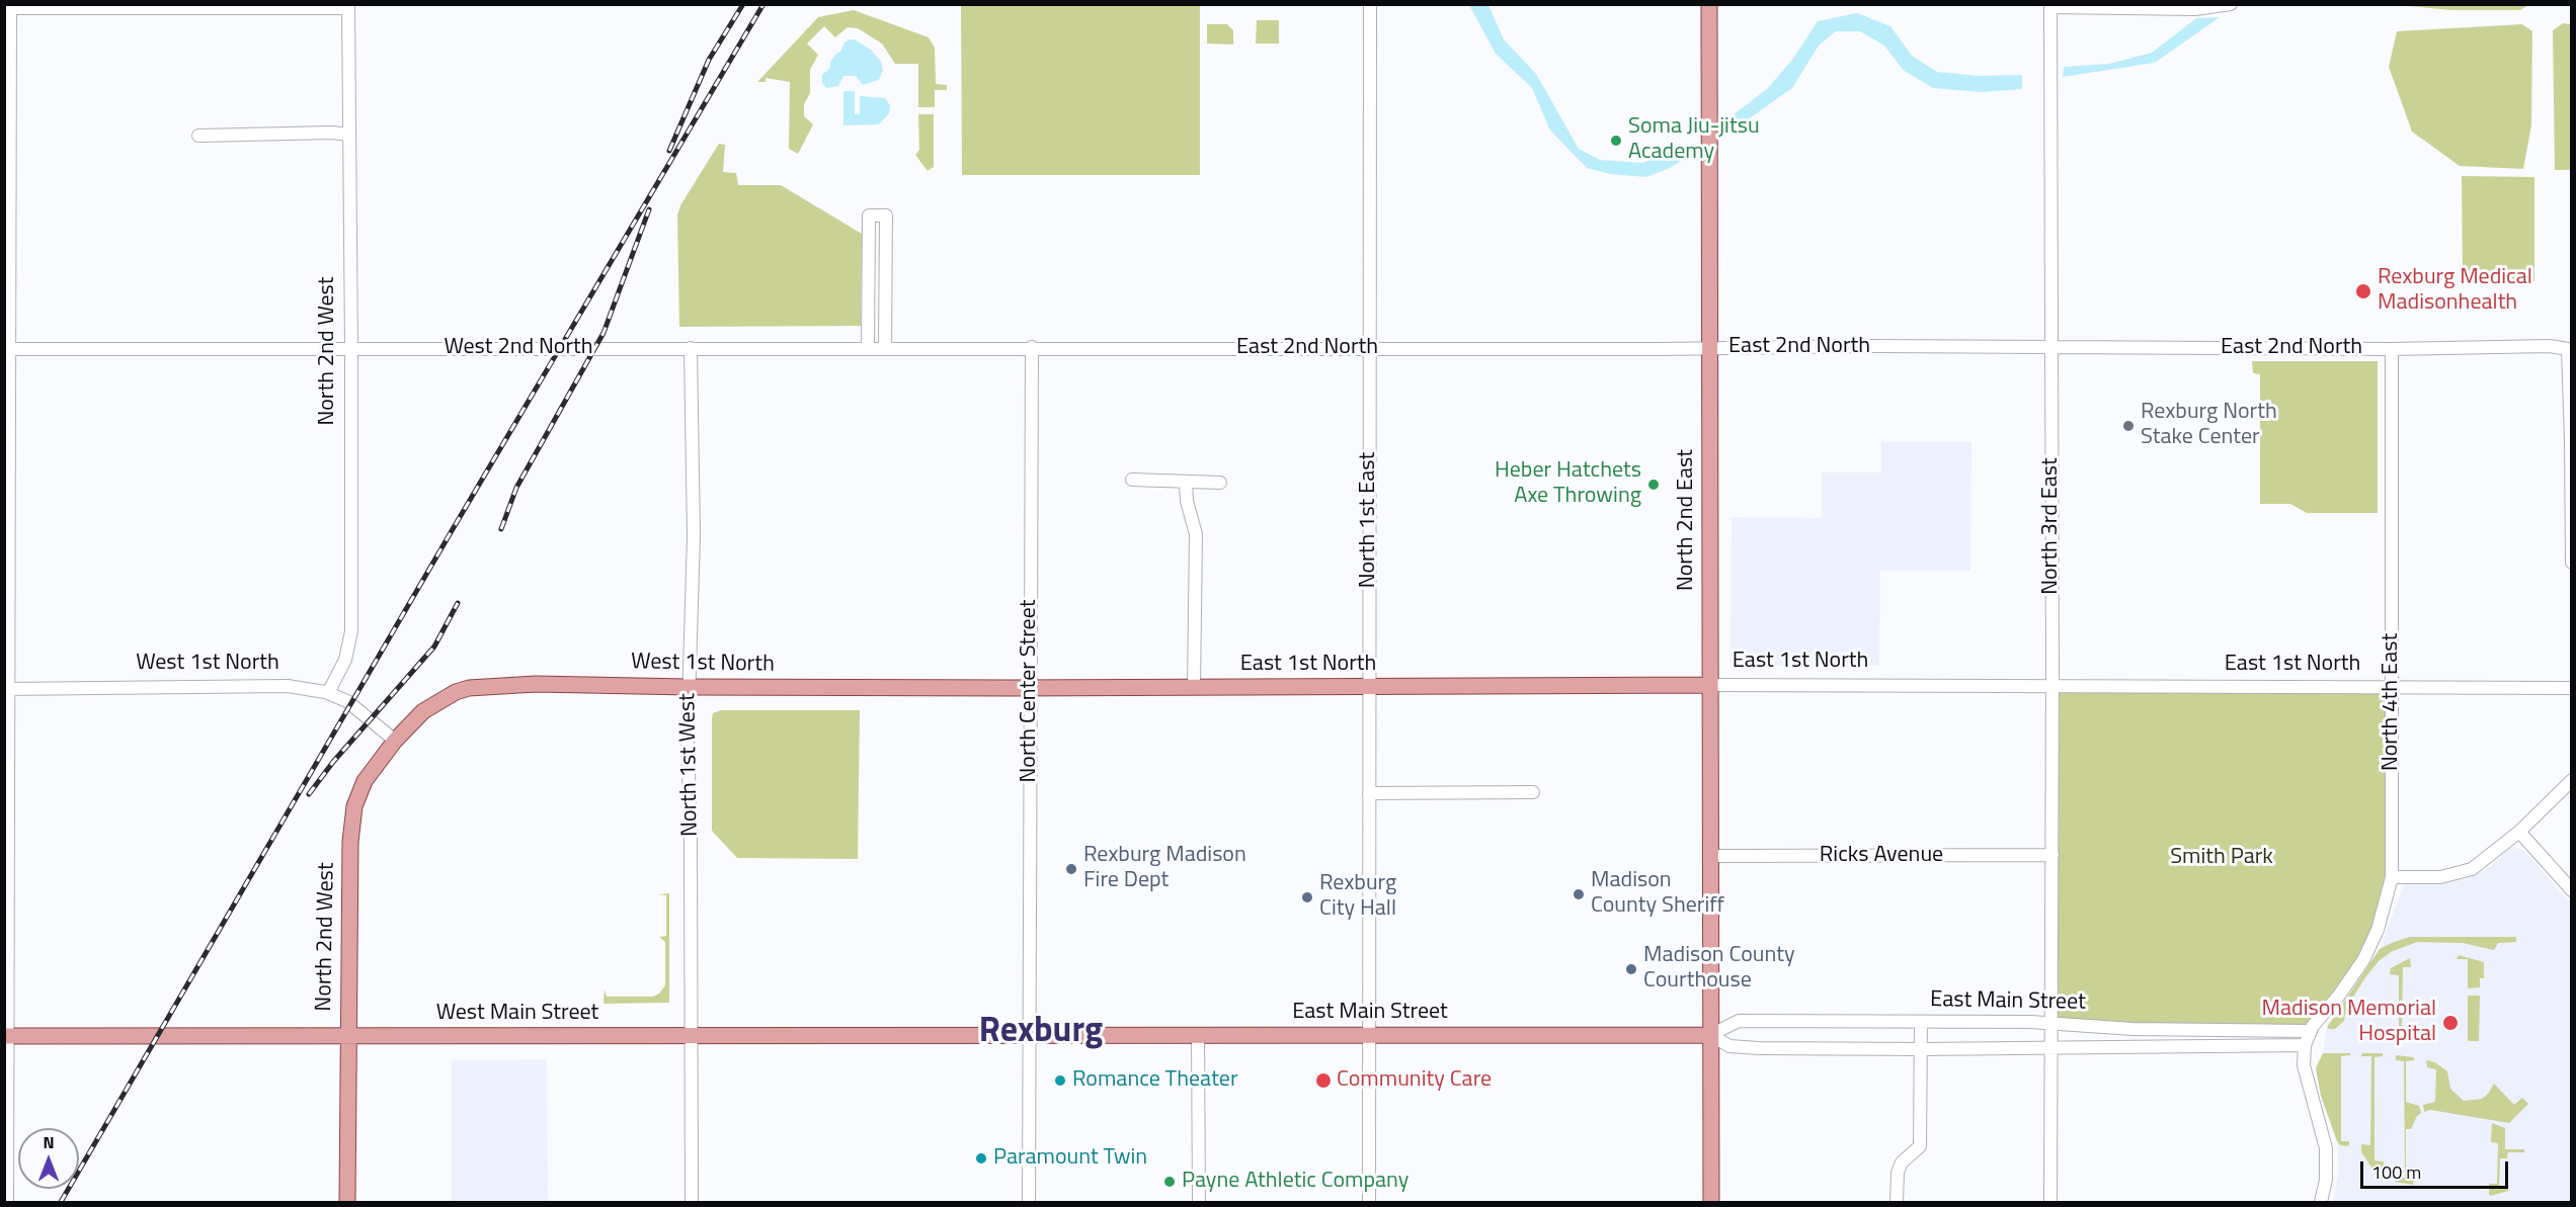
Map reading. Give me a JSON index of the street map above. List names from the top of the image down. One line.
{"streets":{"main road":["North 2nd West","North 2nd East","East 1st North","West 1st North","East Main Street","West Main Street"],"street":["East 2nd North","West 2nd North","North 1st East","North 3rd East","North Center Street","North 4th East","North 1st West","Ricks Avenue"]},"crossings":[["East 2nd North","West 2nd North"],["East 2nd North","North 1st East"],["East 2nd North","North 2nd East"],["East 2nd North","North 3rd East"],["East 2nd North","North Center Street"],["East 2nd North","North 4th East"],["West 2nd North","North 2nd West"],["West 2nd North","North Center Street"],["West 2nd North","North 1st West"],["North 2nd West","West 1st North"],["North 2nd West","West Main Street"],["North 1st East","East 1st North"],["North 1st East","East Main Street"],["North 2nd East","East 1st North"],["North 2nd East","Ricks Avenue"],["North 2nd East","East Main Street"],["North 3rd East","East 1st North"],["North 3rd East","Ricks Avenue"],["North 3rd East","East Main Street"],["East 1st North","West 1st North"],["East 1st North","North Center Street"],["East 1st North","North 4th East"],["West 1st North","North Center Street"],["West 1st North","North 1st West"],["North Center Street","East Main Street"],["North Center Street","West Main Street"],["North 4th East","East Main Street"],["North 1st West","West Main Street"],["East Main Street","West Main Street"]],"districts":["Rexburg"],"parks":["Smith Park"],"places":["Soma Jiu-jitsu Academy","Rexburg Medical Madisonhealth","Rexburg North Stake Center","Heber Hatchets Axe Throwing","Rexburg Madison Fire Dept","Madison County Sheriff","Rexburg City Hall","Madison County Courthouse","Madison Memorial Hospital","Romance Theater","Community Care","Paramount Twin","Payne Athletic Company"],"scale_bar":"100 m","north":"top"}
